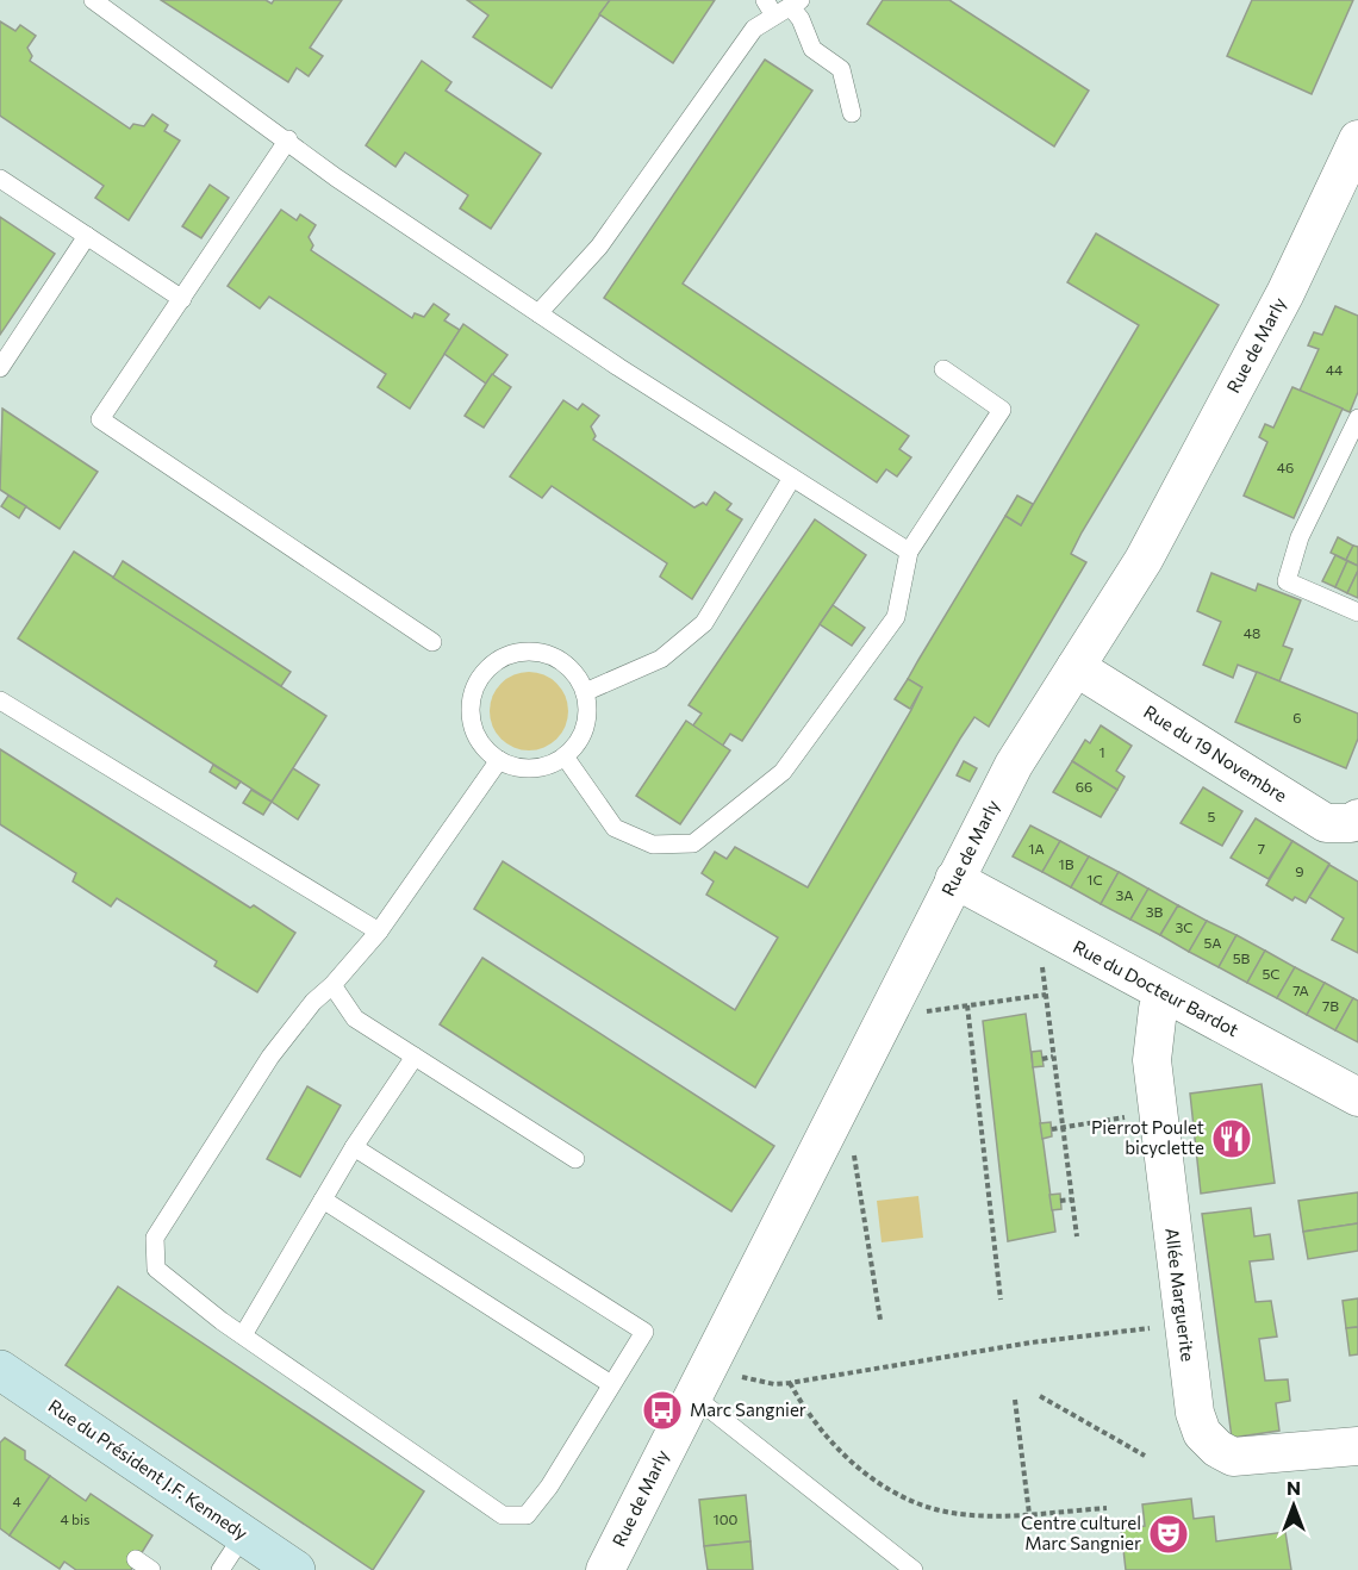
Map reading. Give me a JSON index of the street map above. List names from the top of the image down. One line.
{"streets":{"street":["Rue de Marly","Rue du 19 Novembre","Rue du Docteur Bardot","Allée Marguerite","Rue du Président J.F. Kennedy"]},"crossings":[["Rue de Marly","Rue du 19 Novembre"],["Rue de Marly","Rue du Docteur Bardot"],["Rue du Docteur Bardot","Allée Marguerite"]],"places":{"restaurant":["Pierrot Poulet bicyclette"],"bus stop":["Marc Sangnier"],"theatre":["Centre culturel Marc Sangnier"]},"house_numbers":["44","46","48","6","1","66","5","1A","7","1B","9","1C","3A","3B","3C","5A","5B","5C","7A","7B","4","4 bis","100"],"north":"top"}
